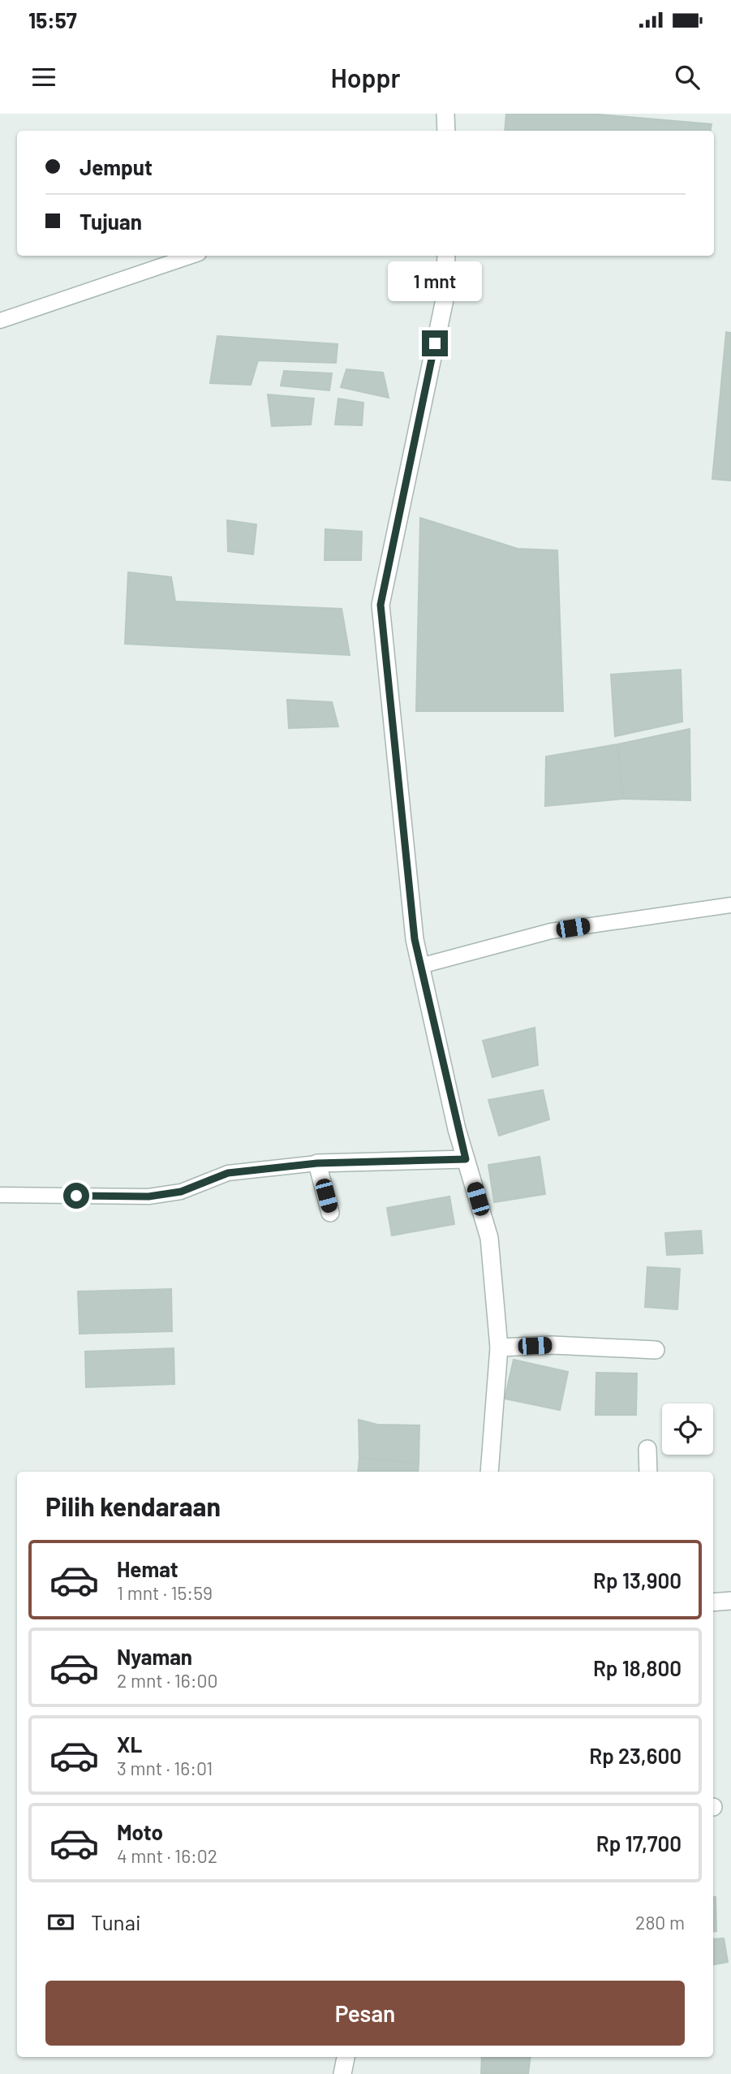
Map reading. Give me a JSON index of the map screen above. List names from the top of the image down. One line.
{"page":{"status":"15:57","header":"Hoppr","banner":["Jemput","Tujuan"],"bubble":"1 mnt","heading":"Pilih kendaraan","list":[{"name":"Hemat","note":"1 mnt · 15:59","value":"Rp 13,900"},{"name":"Nyaman","note":"2 mnt · 16:00","value":"Rp 18,800"},{"name":"XL","note":"3 mnt · 16:01","value":"Rp 23,600"},{"name":"Moto","note":"4 mnt · 16:02","value":"Rp 17,700"}],"pay":["Tunai","280 m"],"buttons":"Pesan"}}
